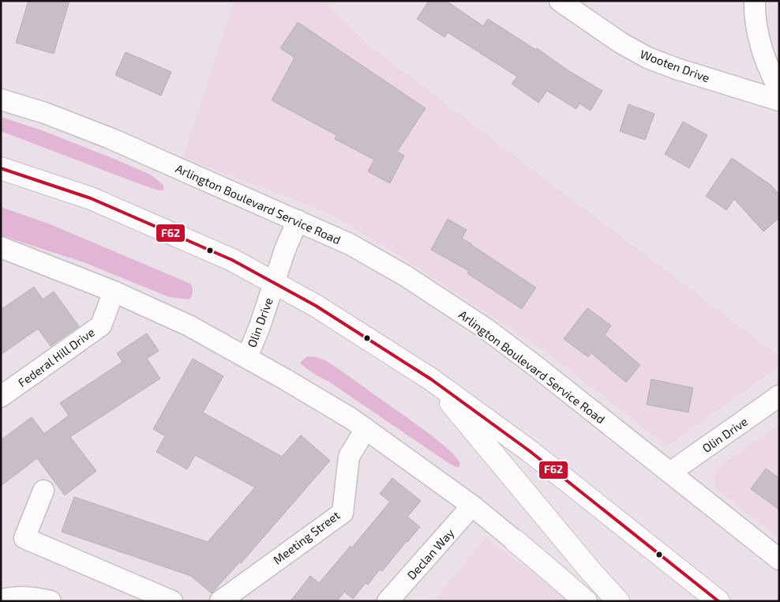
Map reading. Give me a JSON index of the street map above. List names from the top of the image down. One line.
{"streets":{"street":["Wooten Drive","Arlington Boulevard Service Road","Olin Drive","Federal Hill Drive","Meeting Street","Declan Way"]},"crossings":[["Arlington Boulevard Service Road","Olin Drive"]],"lines":["transit line F62"]}
